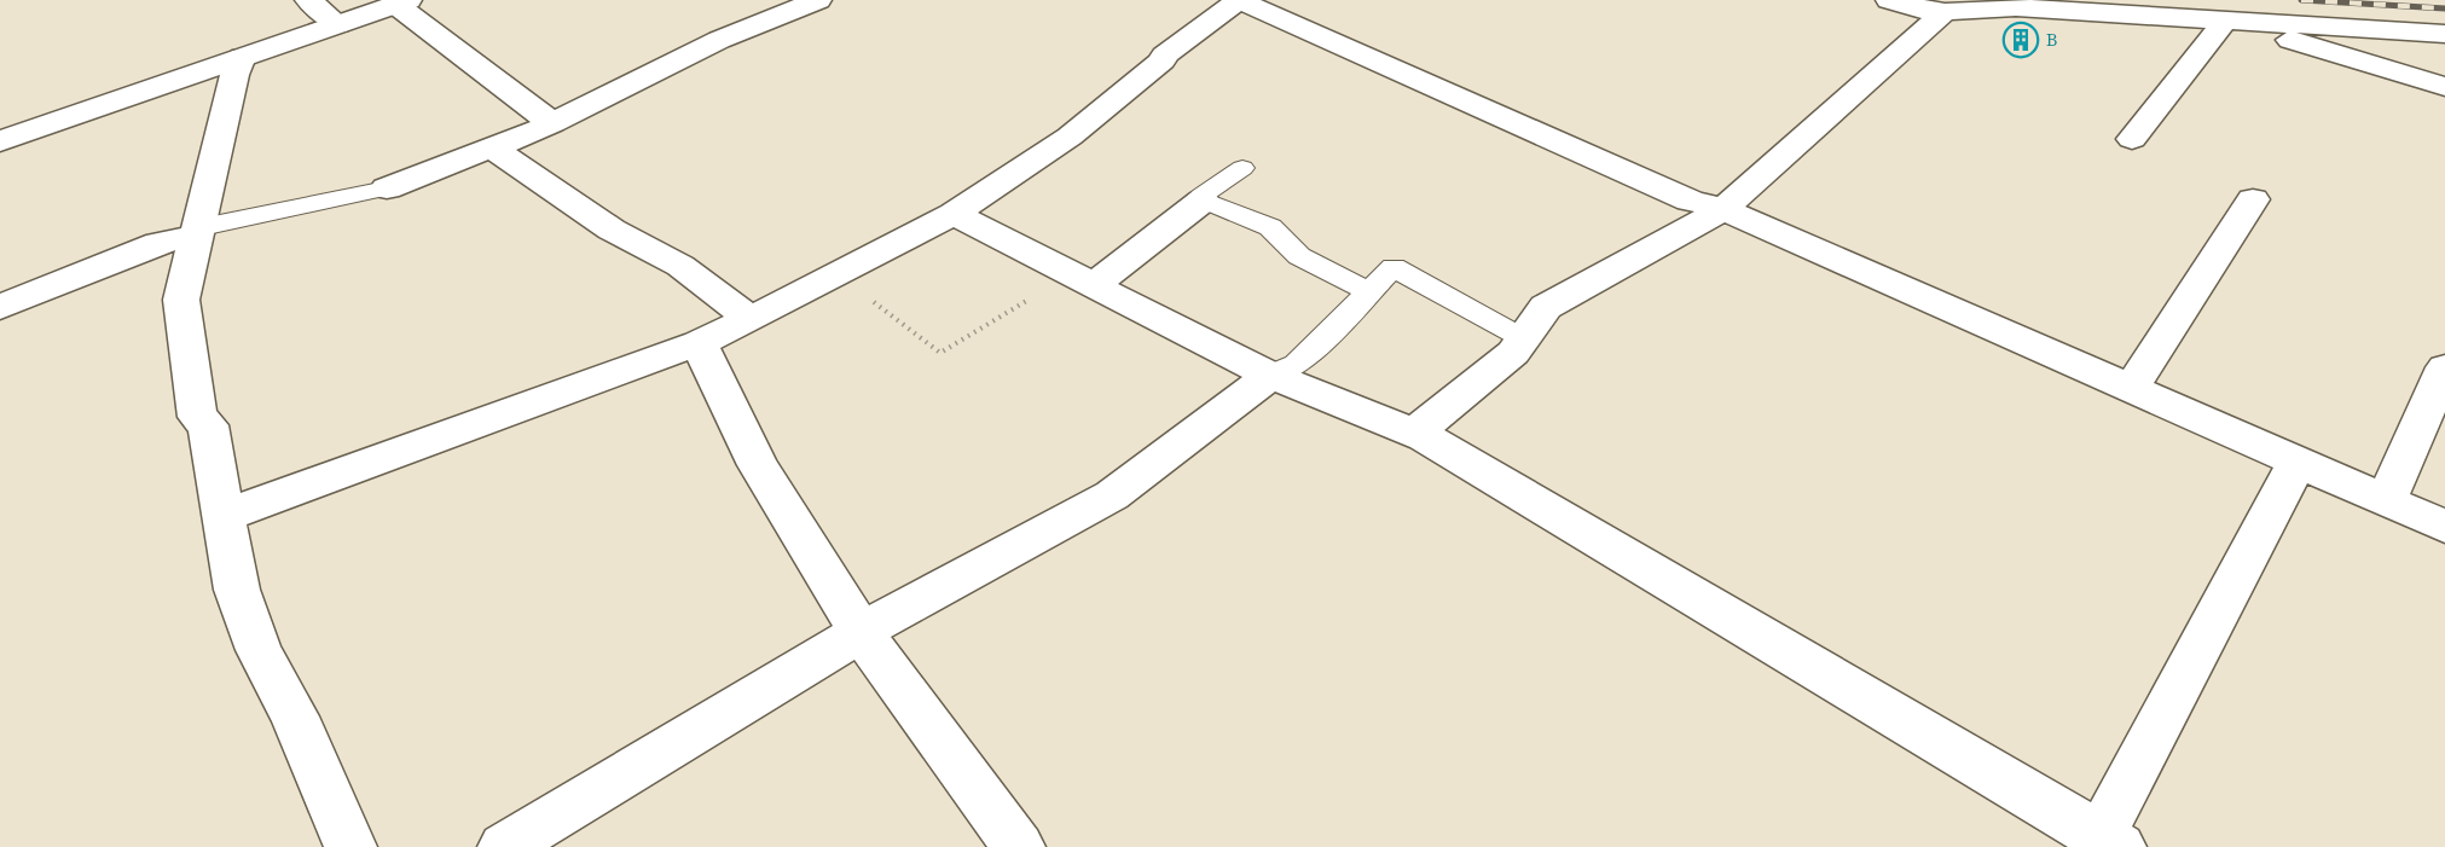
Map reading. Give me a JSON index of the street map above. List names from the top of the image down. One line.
{"places":{"building":["B"]}}
